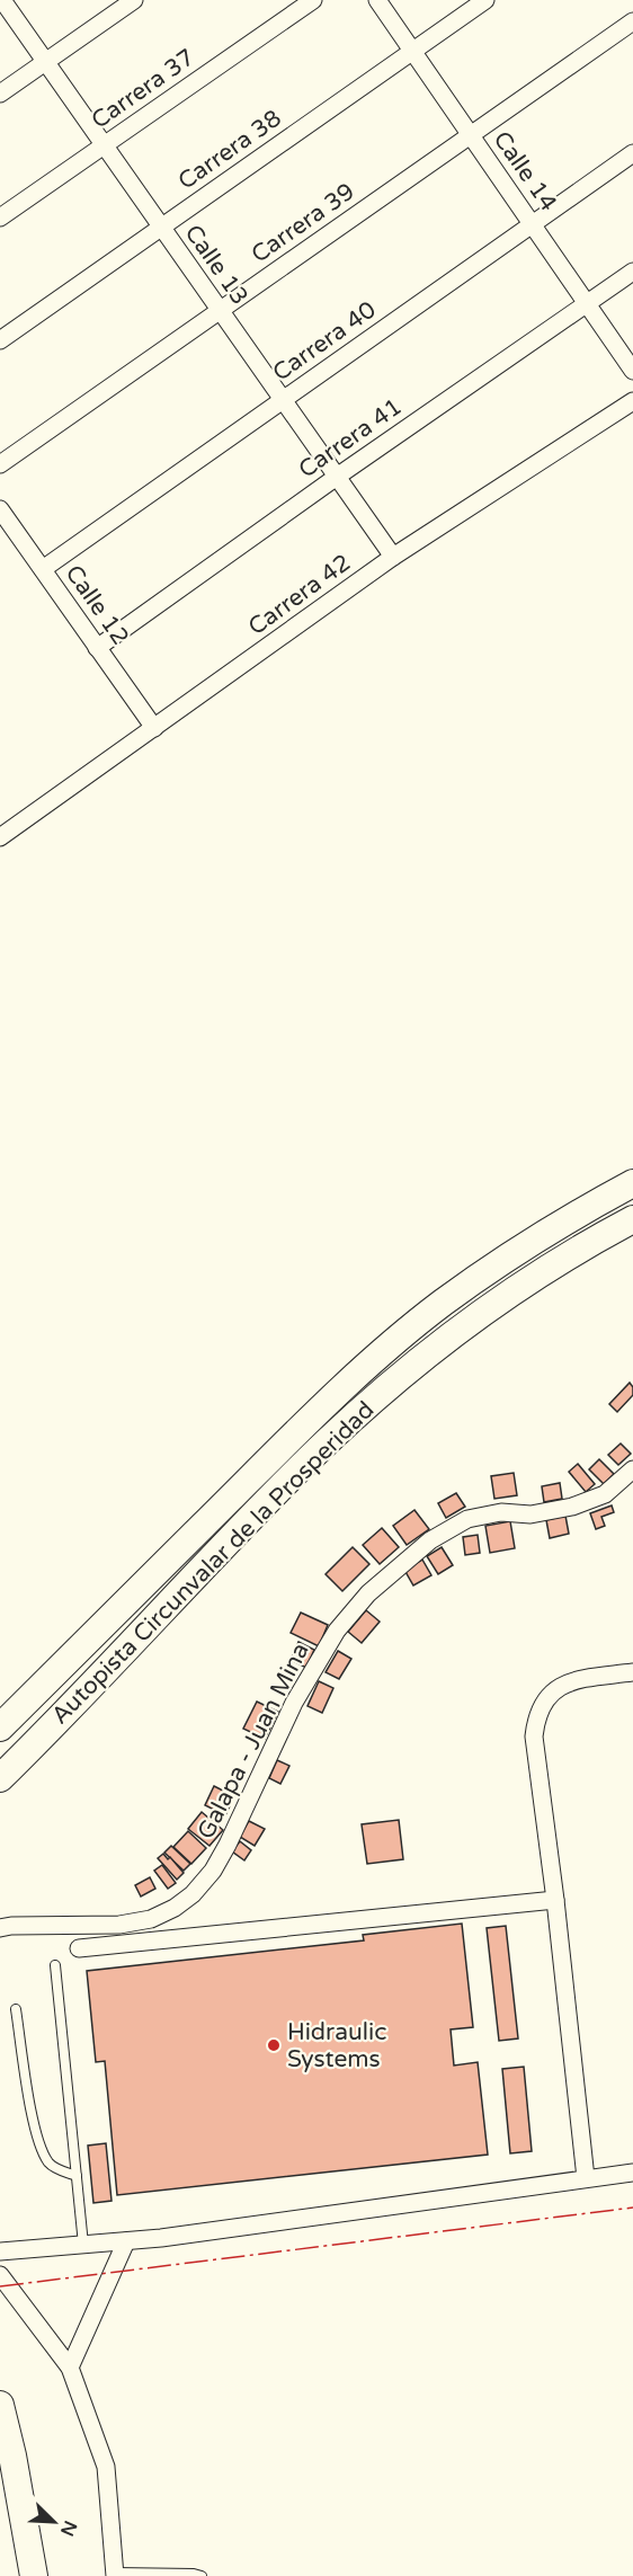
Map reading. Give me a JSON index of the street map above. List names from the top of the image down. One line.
{"streets":{"highway":["Autopista Circunvalar de la Prosperidad"],"street":["Carrera 37","Carrera 38","Calle 14","Carrera 39","Calle 13","Carrera 40","Carrera 41","Carrera 42","Calle 12","Galapa - Juan Mina"]},"crossings":[["Carrera 37","Calle 13"],["Carrera 38","Calle 14"],["Carrera 38","Calle 13"],["Calle 14","Carrera 39"],["Calle 14","Carrera 40"],["Calle 14","Carrera 41"],["Carrera 39","Calle 13"],["Calle 13","Carrera 40"],["Calle 13","Carrera 41"],["Calle 13","Carrera 42"],["Carrera 40","Calle 12"],["Carrera 41","Calle 12"],["Carrera 42","Calle 12"]],"places":["Hidraulic Systems"],"north":"bottom right"}
